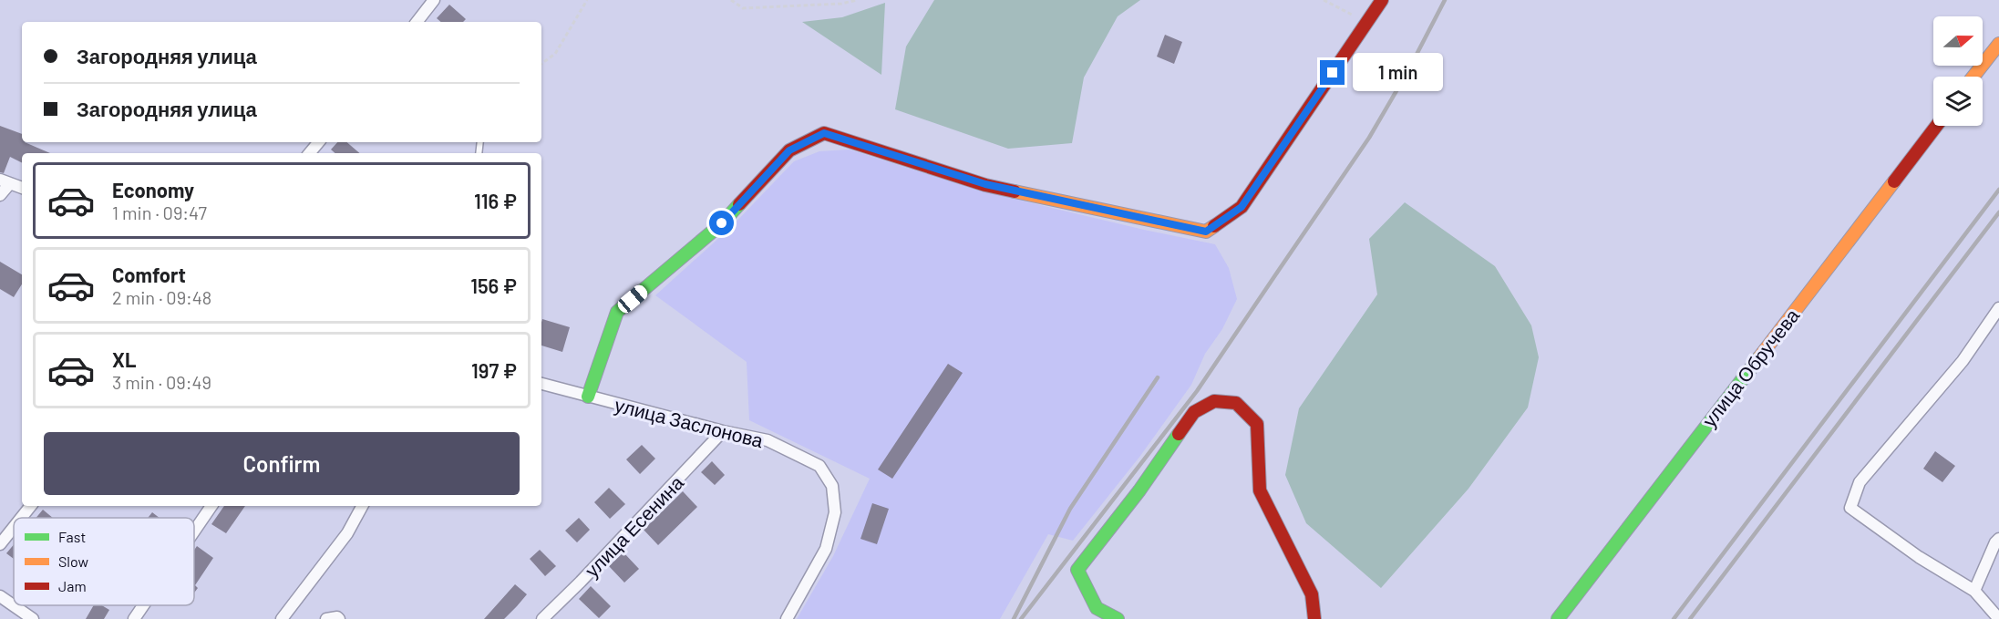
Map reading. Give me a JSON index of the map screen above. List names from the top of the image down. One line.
{"streets":{"street":["улица Обручева","улица Заслонова","улица Есенина"]},"crossings":[["улица Заслонова","улица Есенина"]],"legend":["Fast","Slow","Jam"],"north":"right","page":{"banner":["Загородняя улица","Загородняя улица"],"bubble":"1 min","list":[{"name":"Economy","note":"1 min · 09:47","value":"116 ₽"},{"name":"Comfort","note":"2 min · 09:48","value":"156 ₽"},{"name":"XL","note":"3 min · 09:49","value":"197 ₽"}],"buttons":"Confirm"}}
